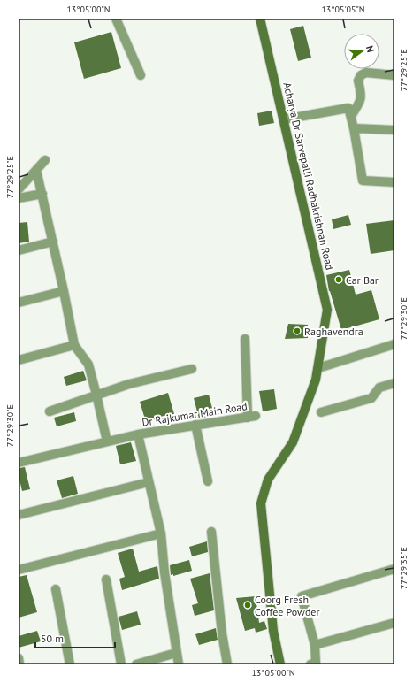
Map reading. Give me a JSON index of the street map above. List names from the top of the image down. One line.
{"streets":{"street":["Acharya Dr Sarvepalli Radhakrishnan Road","Dr Rajkumar Main Road"]},"places":["Car Bar","Raghavendra","Coorg Fresh Coffee Powder"],"scale_bar":"50 m","north":"right","coordinates":["13°05'00\"N","13°05'05\"N","77°29'25\"E","77°29'30\"E","77°29'35\"E"]}
